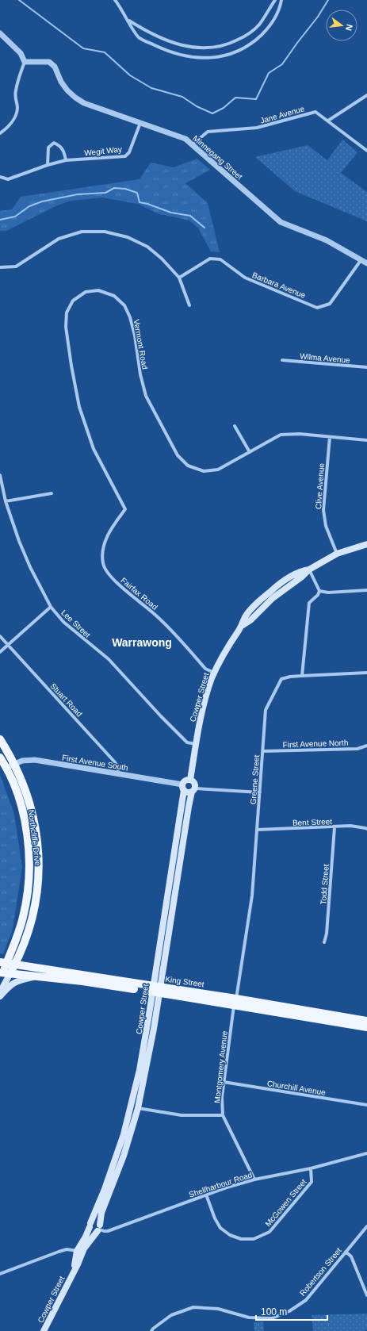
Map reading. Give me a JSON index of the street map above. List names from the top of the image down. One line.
{"streets":{"main road":["Cowper Street","Northcliffe Drive","King Street"],"street":["Jane Avenue","Wegit Way","Minnegang Street","Barbara Avenue","Vermont Road","Wilma Avenue","Clive Avenue","Fairfax Road","Lee Street","Stuart Road","First Avenue North","First Avenue South","Greene Street","Bent Street","Todd Street","Montgomery Avenue","Churchill Avenue","Shellharbour Road","McGowen Street","Robertson Street"]},"crossings":[["Jane Avenue","Minnegang Street"],["Wegit Way","Minnegang Street"],["Minnegang Street","Barbara Avenue"],["Vermont Road","Clive Avenue"],["Vermont Road","Fairfax Road"],["Clive Avenue","Cowper Street"],["Fairfax Road","Cowper Street"],["Lee Street","Cowper Street"],["Cowper Street","First Avenue South"],["Cowper Street","King Street"],["Cowper Street","Shellharbour Road"],["Stuart Road","First Avenue South"],["First Avenue North","Greene Street"],["First Avenue South","Northcliffe Drive"],["Greene Street","Bent Street"],["Greene Street","King Street"],["Greene Street","Montgomery Avenue"],["Bent Street","Todd Street"],["Northcliffe Drive","King Street"],["King Street","Montgomery Avenue"],["Montgomery Avenue","Churchill Avenue"],["Montgomery Avenue","Shellharbour Road"],["Shellharbour Road","McGowen Street"]],"districts":["Warrawong"],"scale_bar":"100 m","north":"right"}
